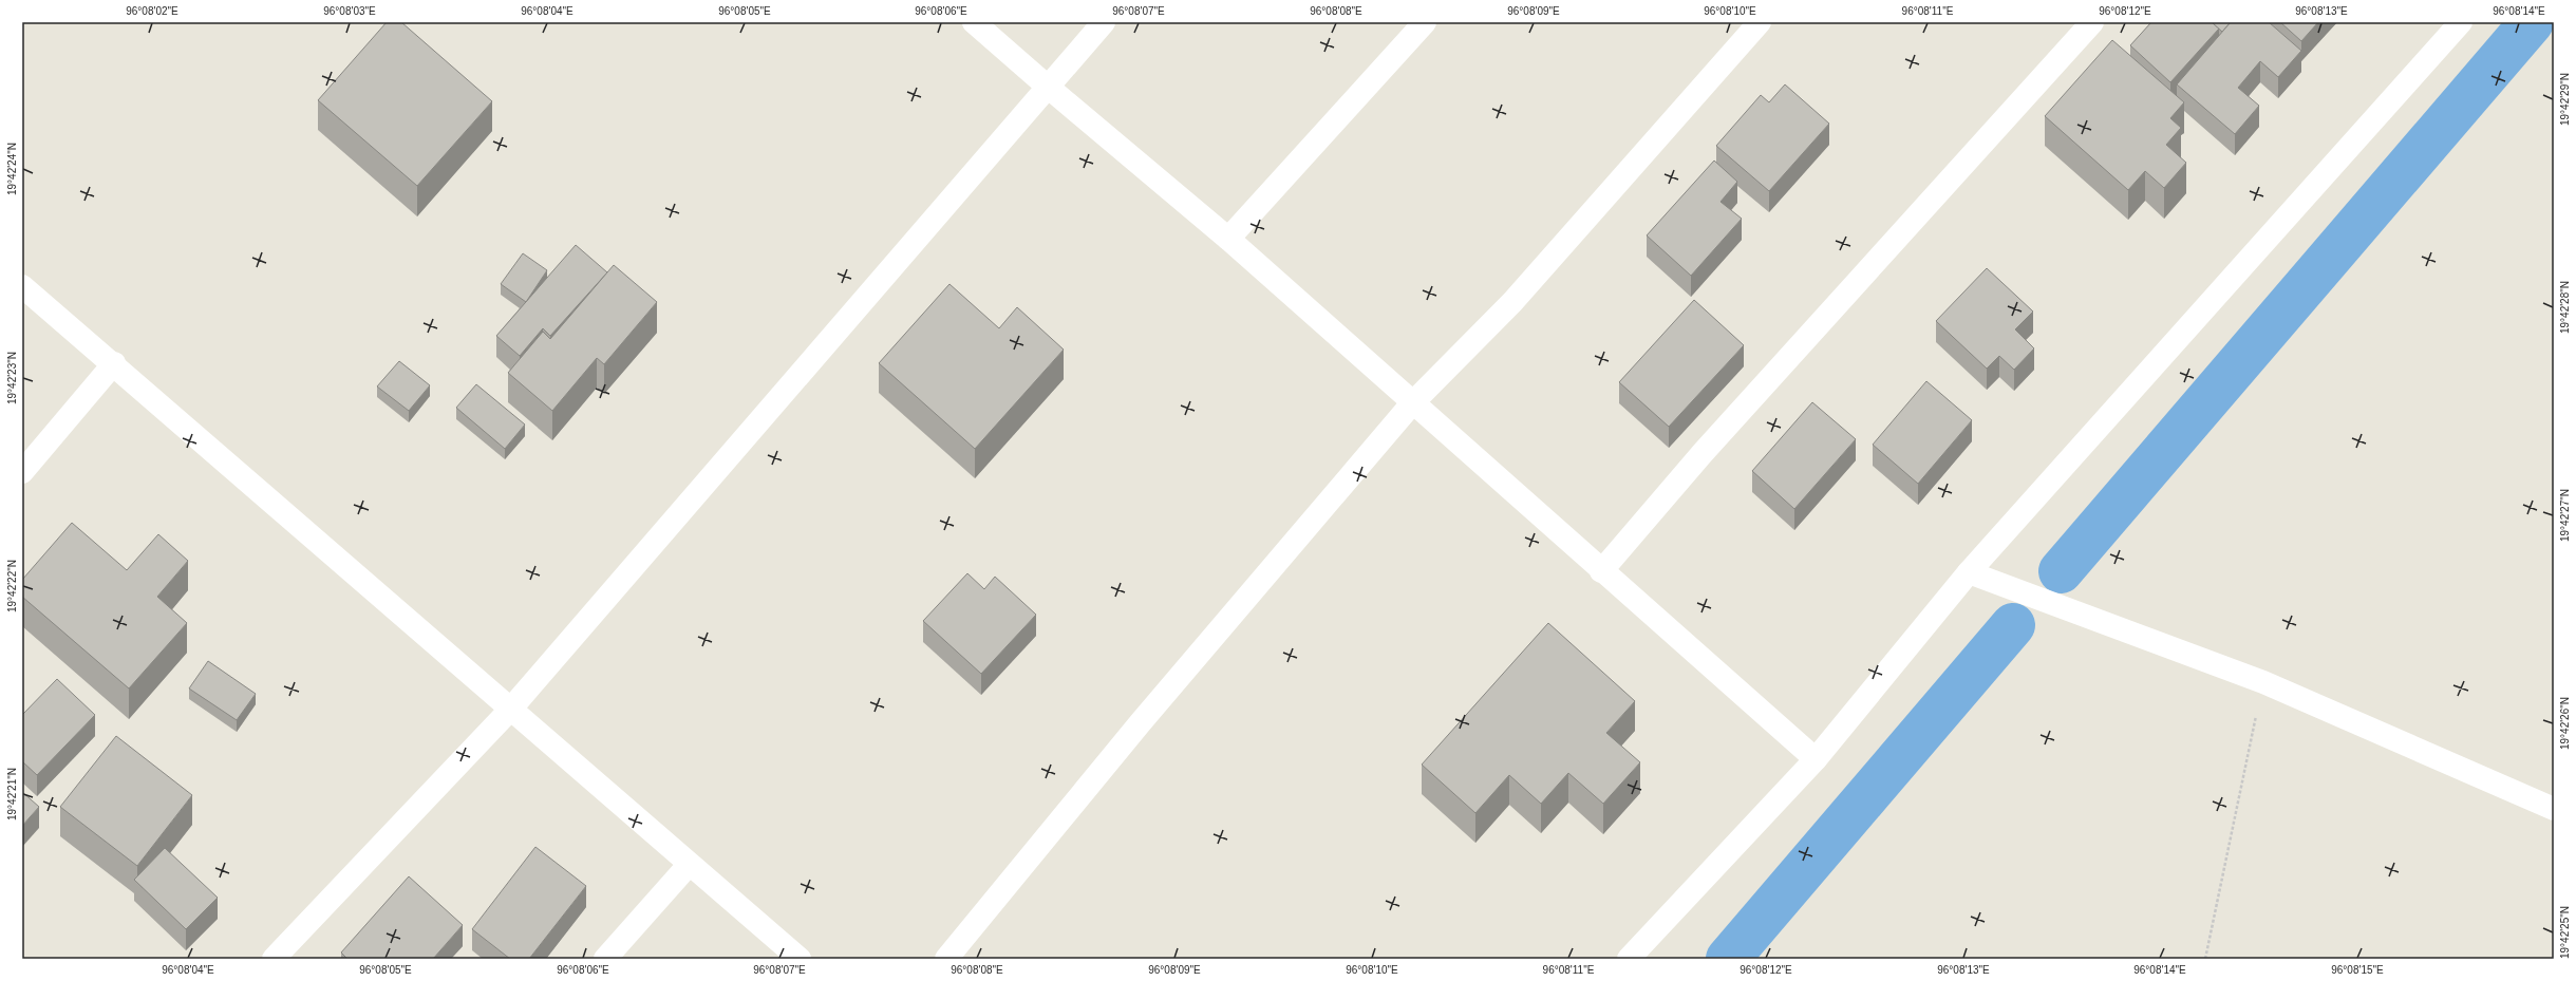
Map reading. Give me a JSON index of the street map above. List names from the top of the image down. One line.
{"coordinates":["96°08'02\"E","96°08'03\"E","96°08'04\"E","96°08'05\"E","96°08'06\"E","96°08'07\"E","96°08'08\"E","96°08'09\"E","96°08'10\"E","96°08'11\"E","96°08'12\"E","96°08'13\"E","96°08'14\"E","19°42'29\"N","19°42'24\"N","19°42'28\"N","19°42'23\"N","19°42'27\"N","19°42'22\"N","19°42'26\"N","19°42'21\"N","19°42'25\"N","96°08'15\"E"]}
